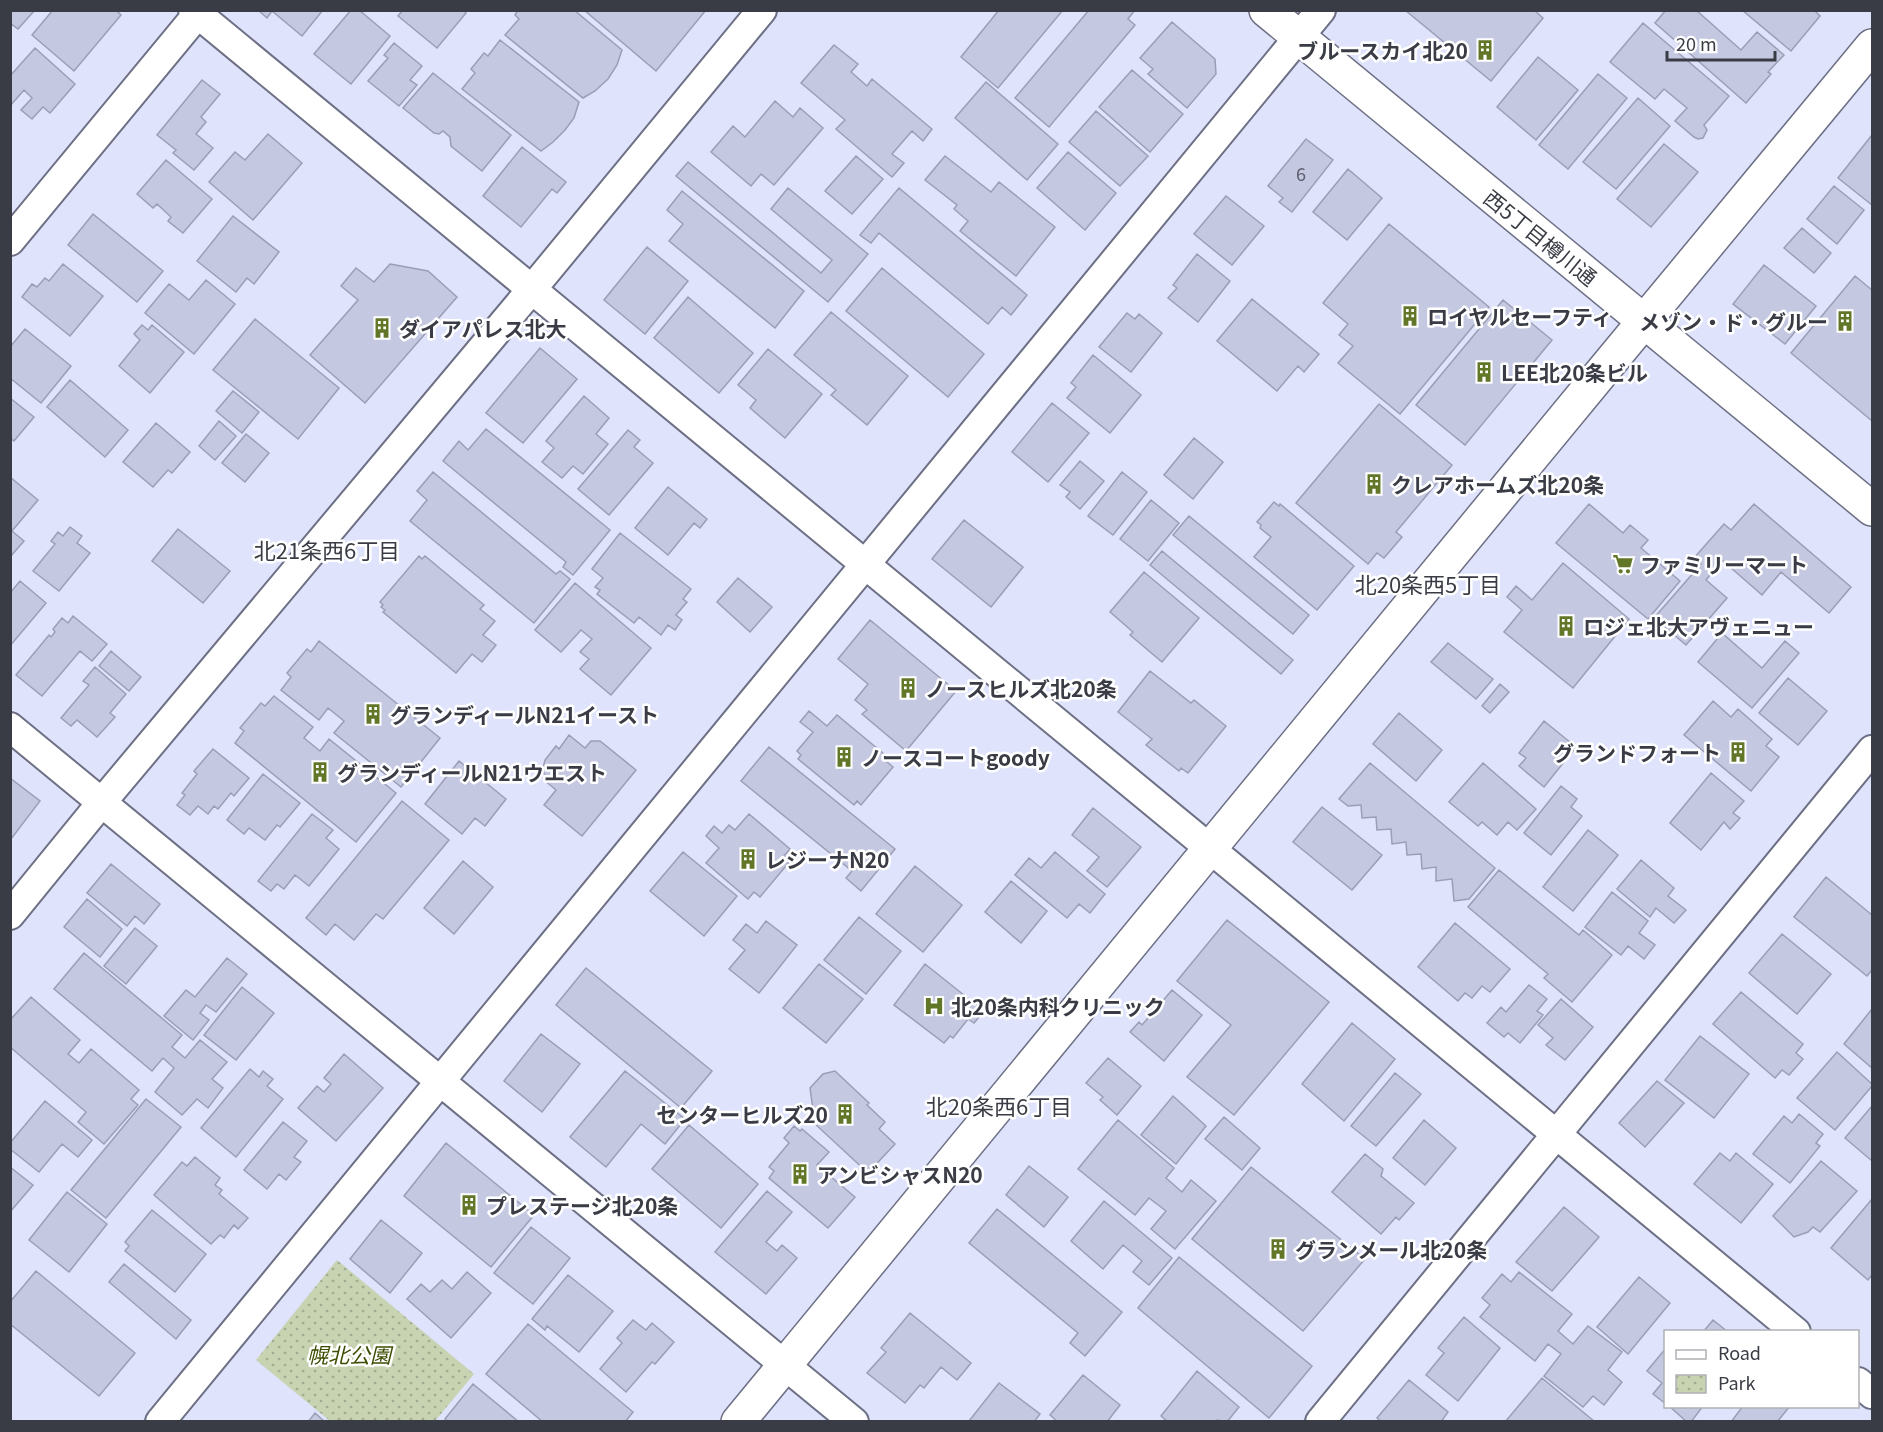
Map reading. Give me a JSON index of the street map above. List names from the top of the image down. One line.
{"streets":{"street":["西5丁目樽川通"]},"districts":["北21条西6丁目","北20条西5丁目","北20条西6丁目"],"parks":["幌北公園"],"places":{"building":["ブルースカイ北20","ロイヤルセーフティ","メゾン・ド・グルー","ダイアパレス北大","LEE北20条ビル","クレアホームズ北20条","ロジェ北大アヴェニュー","ノースヒルズ北20条","グランディールN21イースト","グランドフォート","ノースコートgoody","グランディールN21ウエスト","レジーナN20","センターヒルズ20","アンビシャスN20","プレステージ北20条","グランメール北20条"],"supermarket":["ファミリーマート"],"hospital":["北20条内科クリニック"]},"house_numbers":["6"],"legend":["Road","Park"],"scale_bar":"20 m"}
